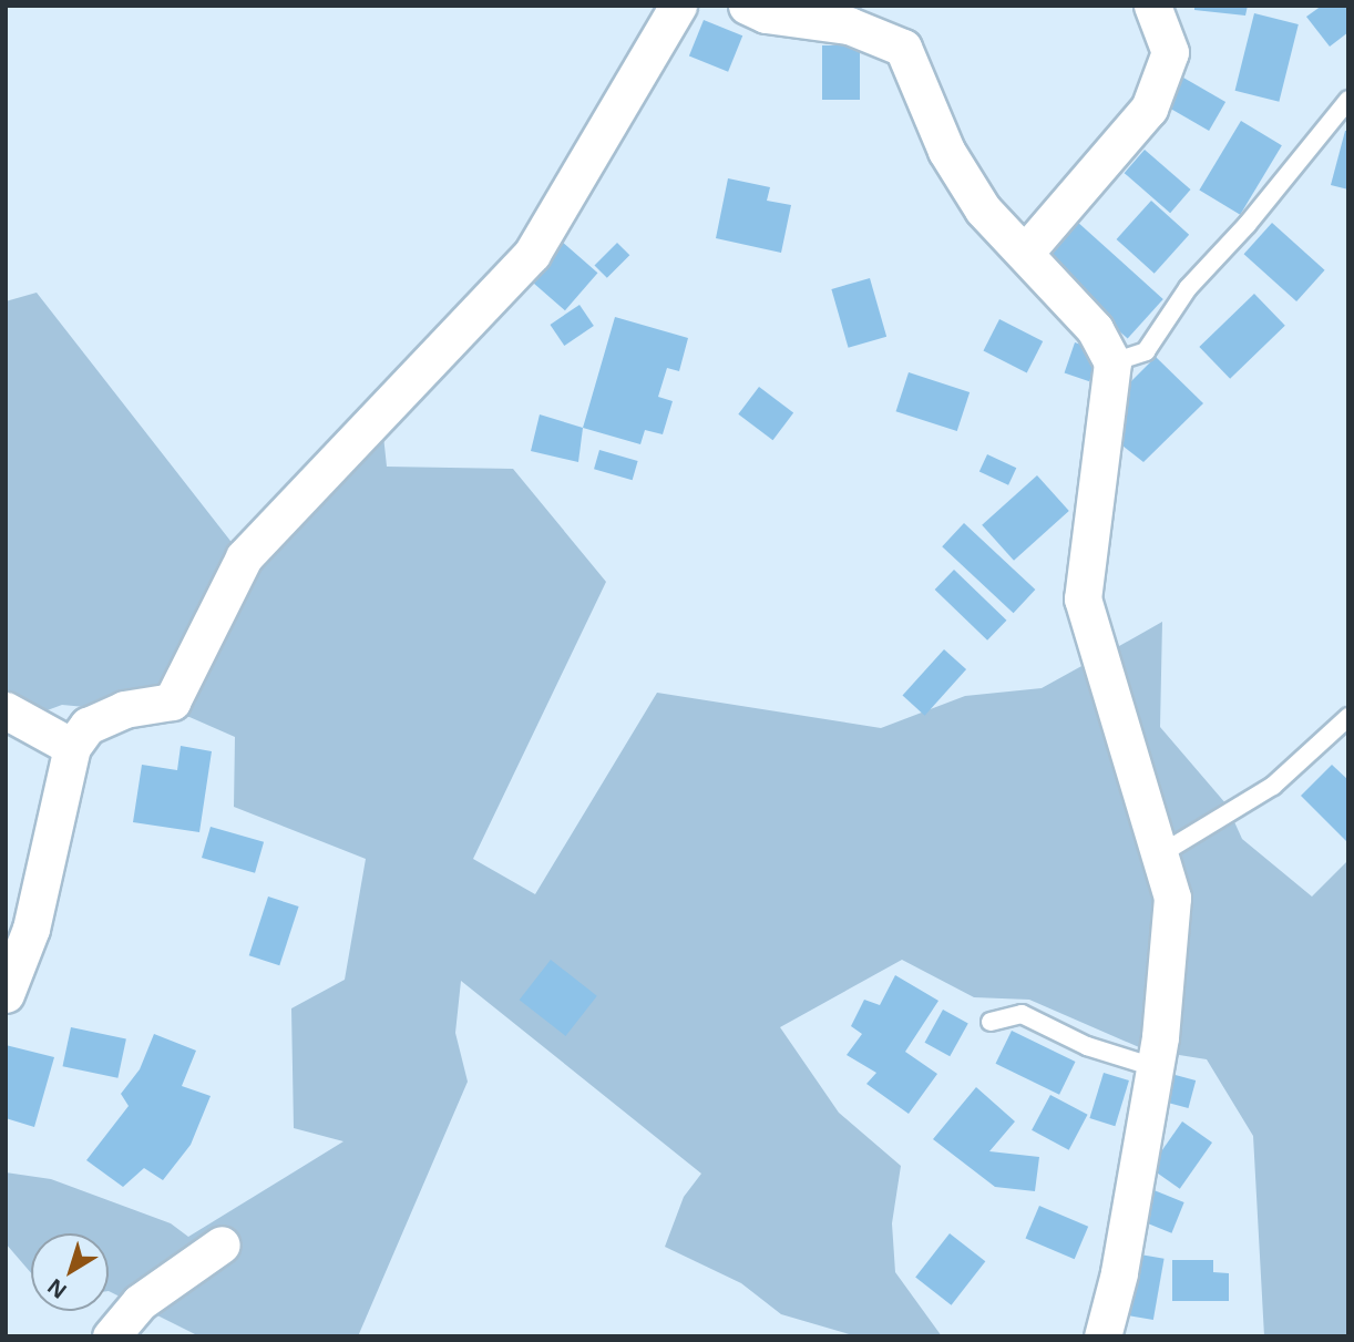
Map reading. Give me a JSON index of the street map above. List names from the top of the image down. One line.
{"north":"bottom left"}
